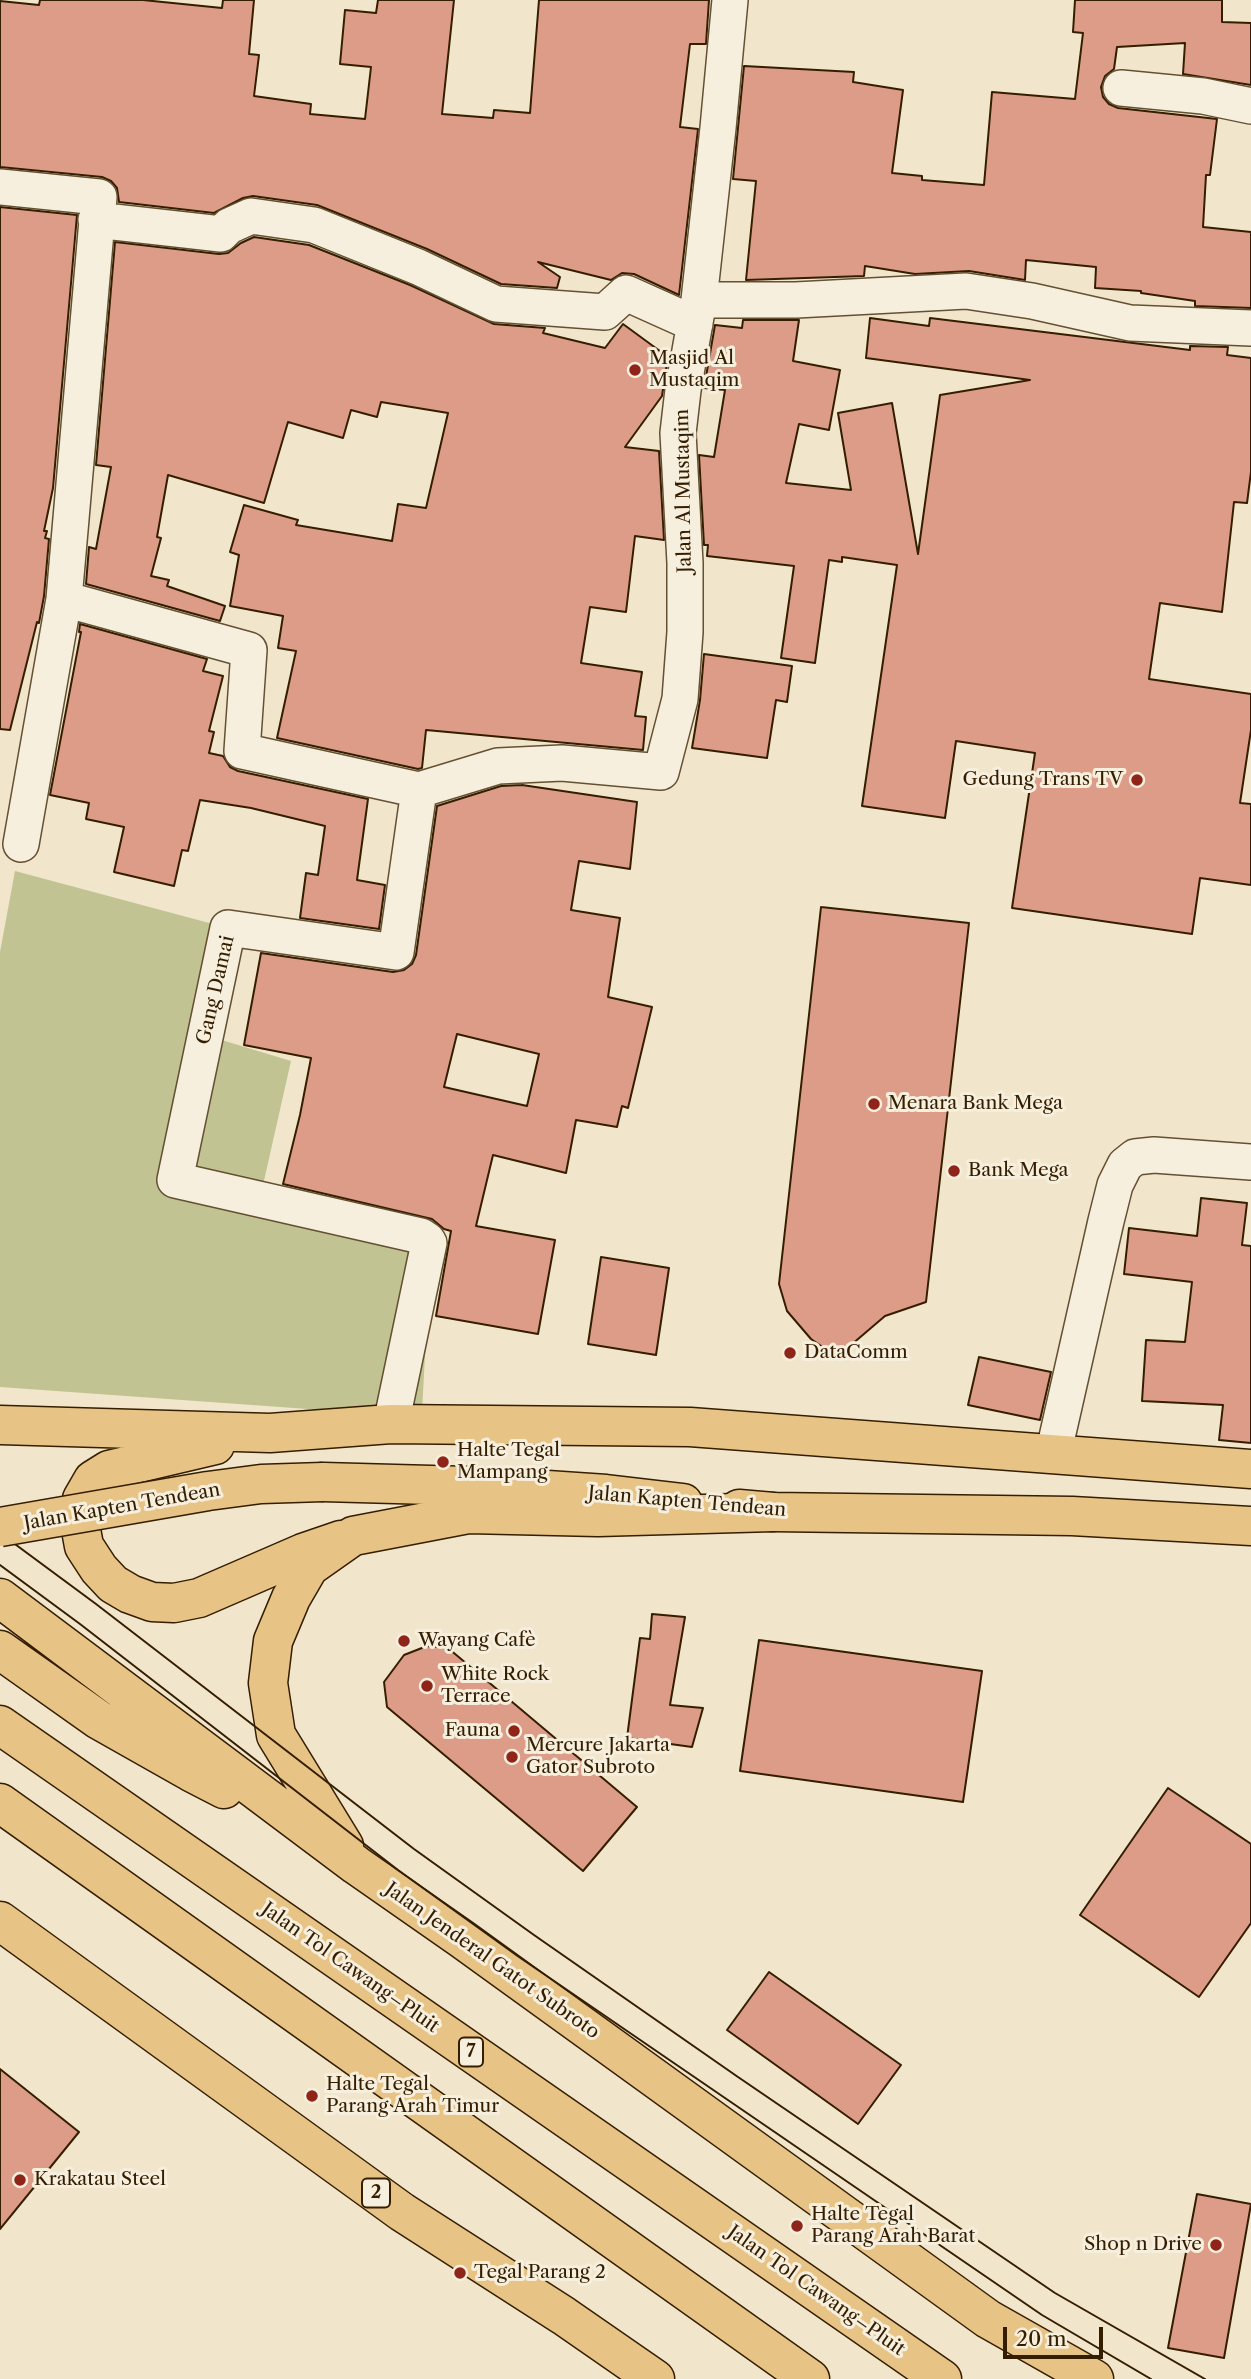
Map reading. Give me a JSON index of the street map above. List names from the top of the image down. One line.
{"streets":{"main road":["Jalan Kapten Tendean","Jalan Jenderal Gatot Subroto","Jalan Tol Cawang–Pluit","7","2"],"street":["Jalan Al Mustaqim","Gang Damai"]},"crossings":[["Jalan Al Mustaqim","Gang Damai"]],"places":["Masjid Al Mustaqim","Gedung Trans TV","Menara Bank Mega","Bank Mega","DataComm","Halte Tegal Mampang","Wayang Cafè","White Rock Terrace","Fauna","Mercure Jakarta Gator Subroto","Halte Tegal Parang Arah Timur","Krakatau Steel","Halte Tegal Parang Arah Barat","Shop n Drive","Tegal Parang 2"],"scale_bar":"20 m"}
